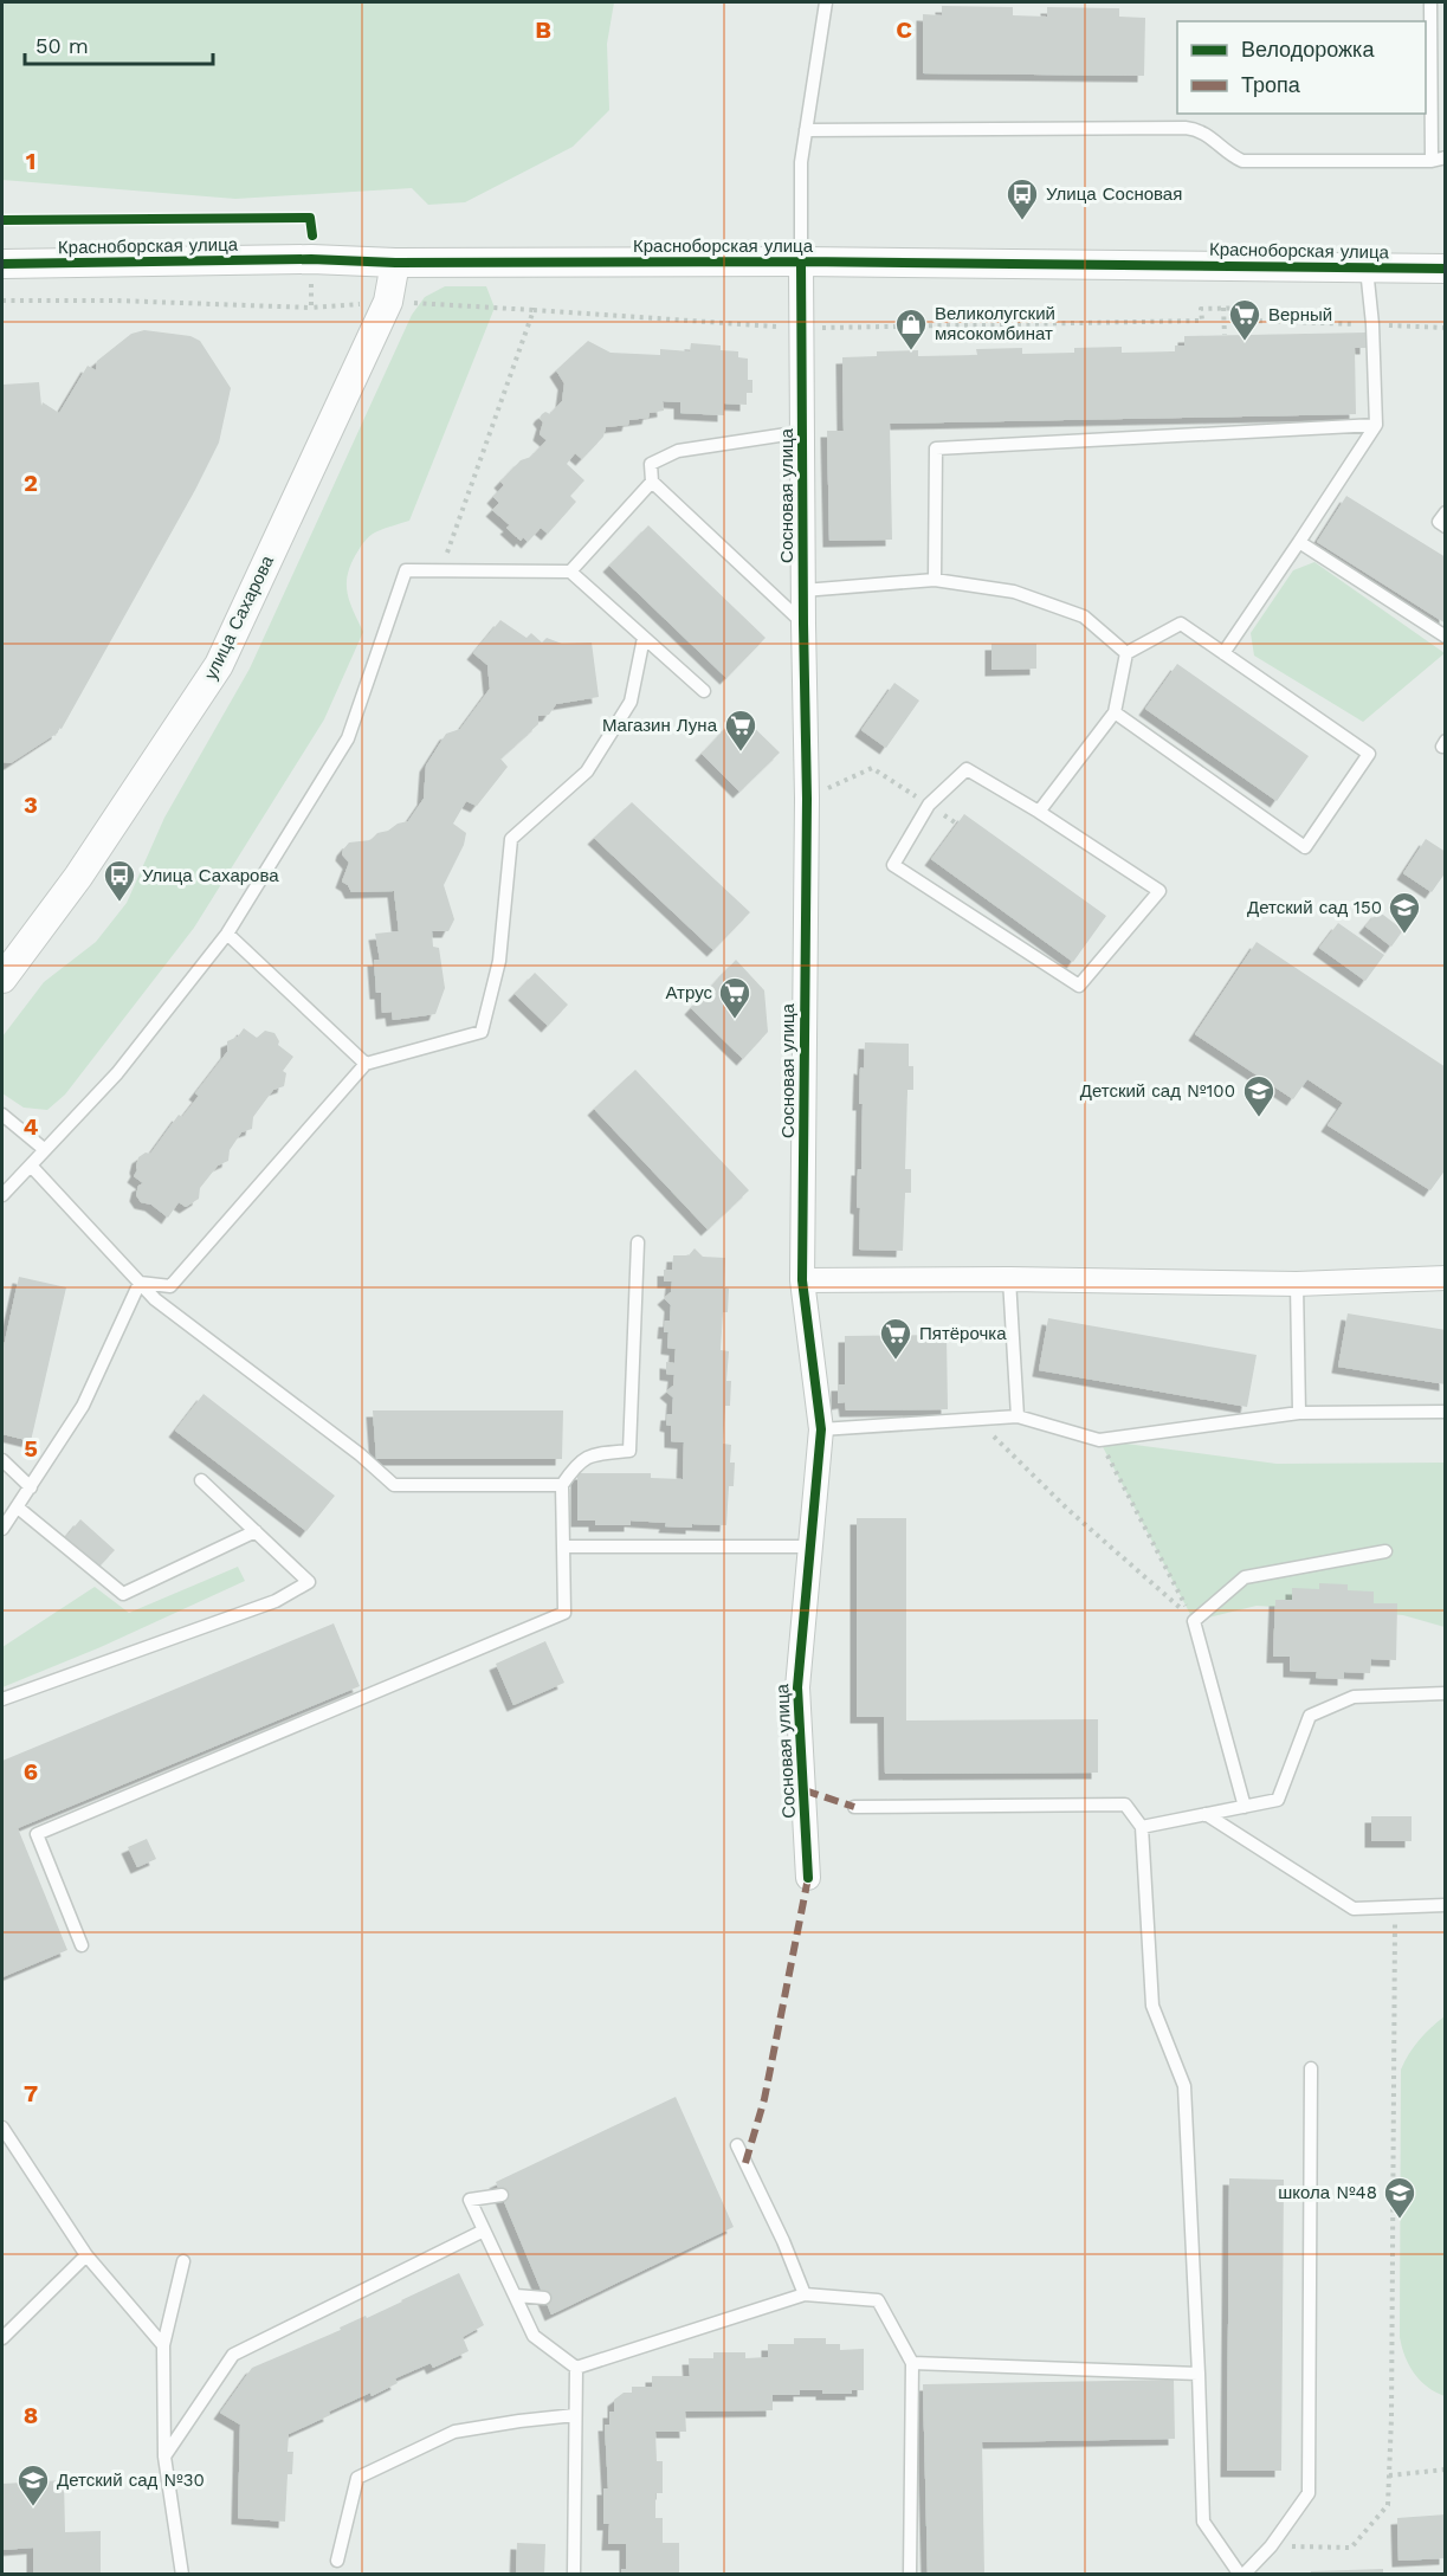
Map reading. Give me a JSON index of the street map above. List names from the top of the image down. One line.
{"streets":{"street":["Красноборская улица","Сосновая улица","улица Сахарова"]},"crossings":[["Красноборская улица","Сосновая улица"],["Красноборская улица","улица Сахарова"]],"places":{"bus stop":["Улица Сосновая","Улица Сахарова"],"supermarket":["Верный","Магазин Луна","Атрус","Пятёрочка"],"shop":["Великолугский мясокомбинат"],"school or university":["Детский сад 150","Детский сад №100","школа №48","Детский сад №30"]},"legend":["Велодорожка","Тропа"],"scale_bar":"50 m","grid":{"columns":["B","C"],"rows":["1","2","3","4","5","6","7","8"]}}
